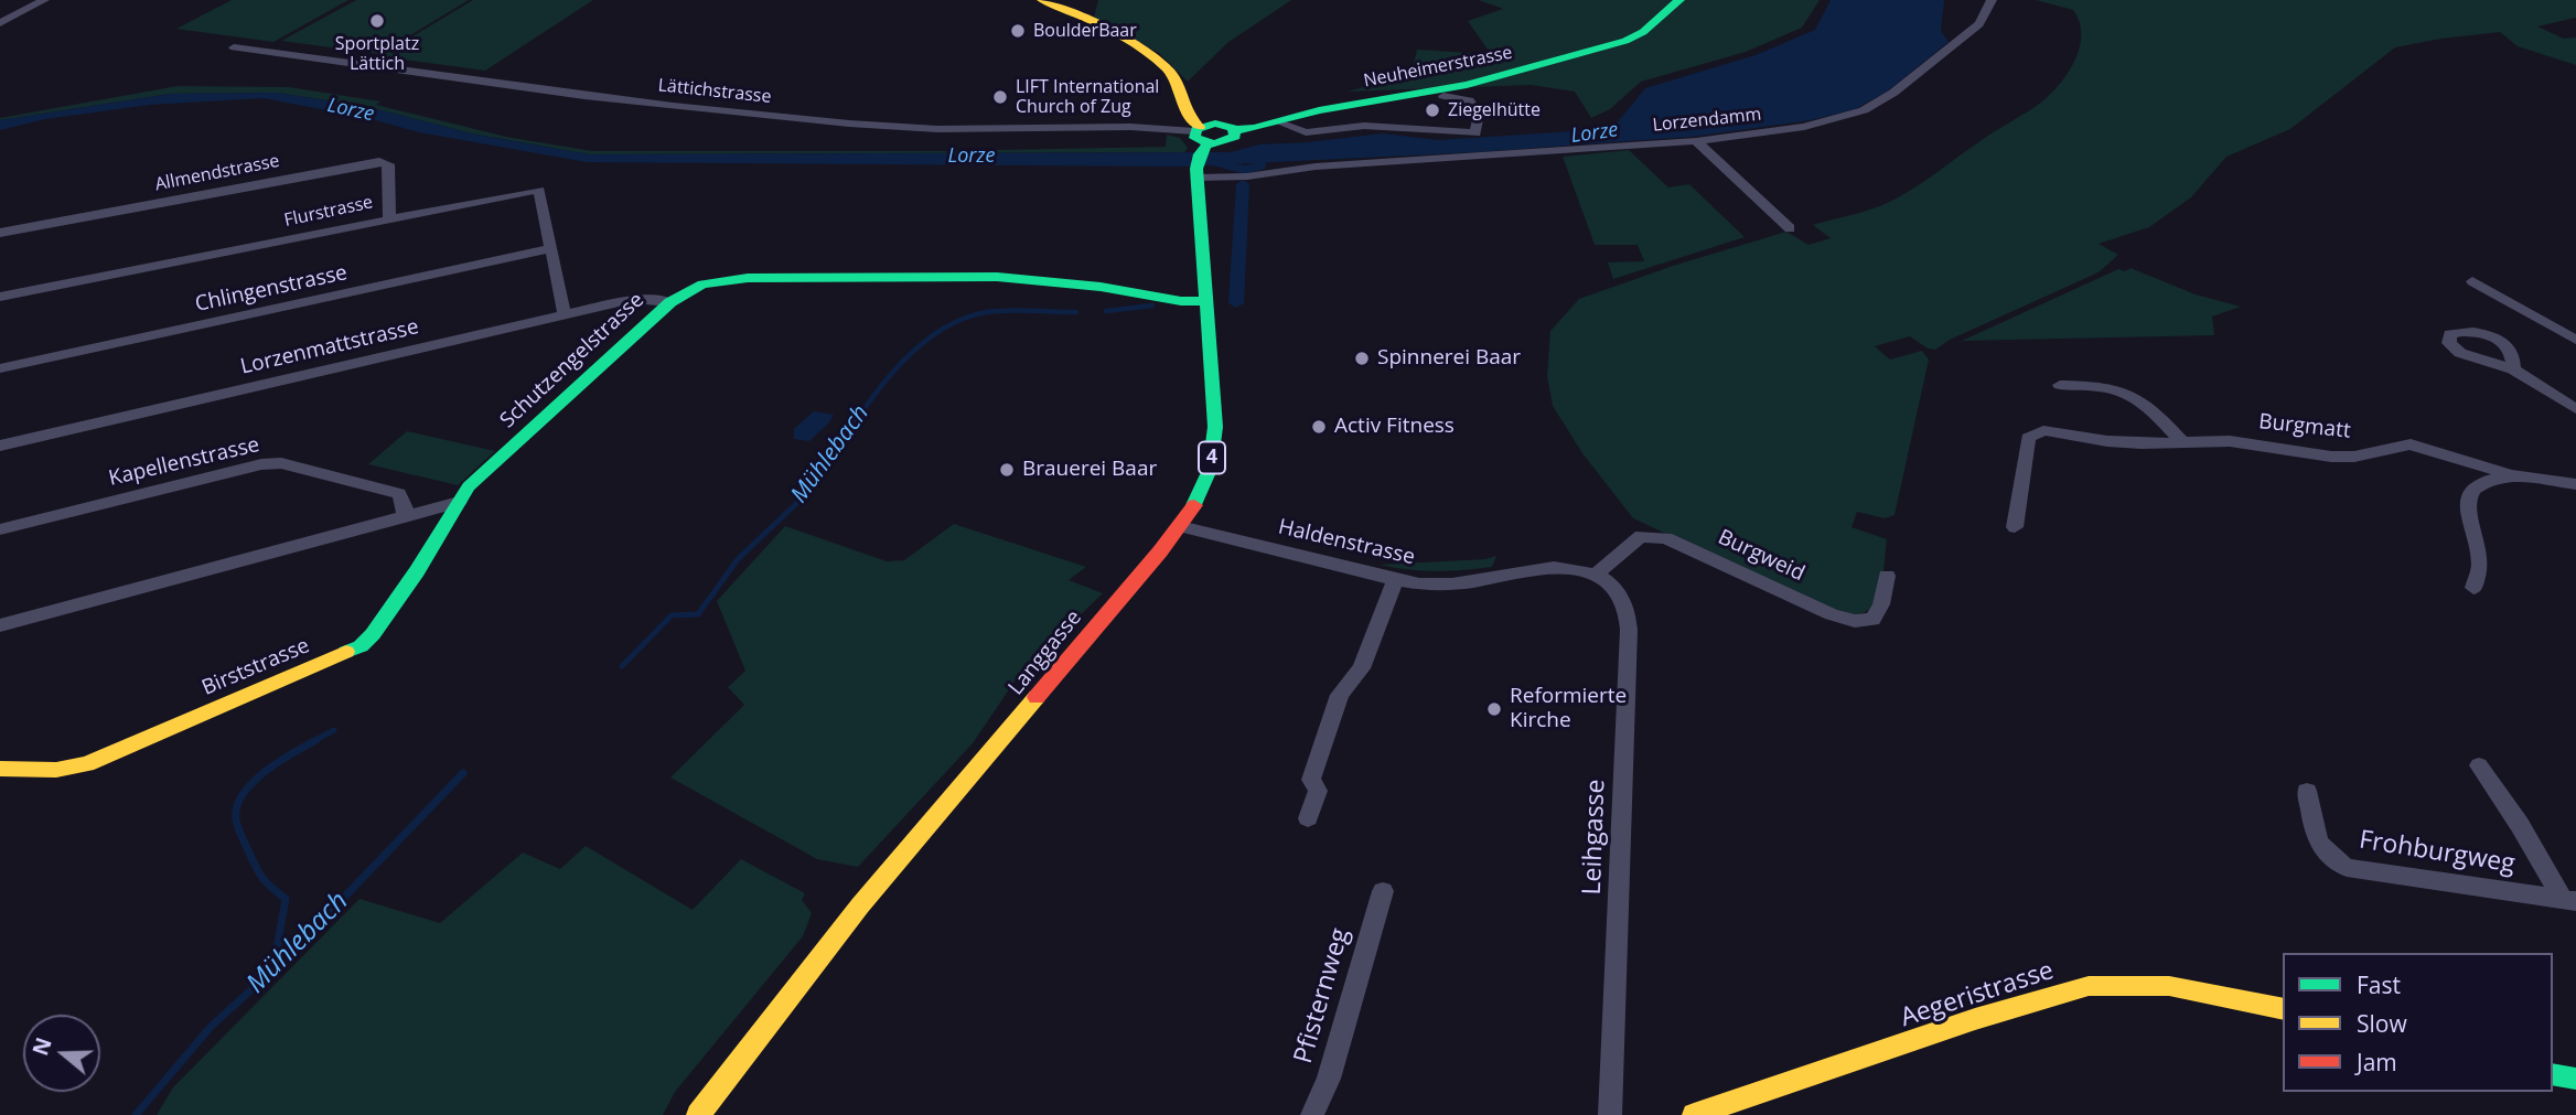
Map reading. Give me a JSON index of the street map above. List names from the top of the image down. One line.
{"streets":{"street":["Neuheimerstrasse","Lättichstrasse","Lorzendamm","Allmendstrasse","Flurstrasse","Chlingenstrasse","Lorzenmattstrasse","Schutzengelstrasse","Burgmatt","4","Kapellenstrasse","Haldenstrasse","Burgweid","Langgasse","Birststrasse","Leihgasse","Frohburgweg","Aegeristrasse","Pfisternweg"]},"crossings":[["Lorzendamm","Langgasse"],["Allmendstrasse","Flurstrasse"],["Flurstrasse","Chlingenstrasse"],["Flurstrasse","Lorzenmattstrasse"],["Lorzenmattstrasse","Schutzengelstrasse"],["Schutzengelstrasse","Langgasse"],["Schutzengelstrasse","Birststrasse"],["Haldenstrasse","Burgweid"],["Haldenstrasse","Langgasse"],["Haldenstrasse","Leihgasse"],["Burgweid","Leihgasse"]],"water":["Lorze","Mühlebach"],"places":["Sportplatz Lättich","BoulderBaar","LIFT International Church of Zug","Ziegelhütte","Spinnerei Baar","Activ Fitness","Brauerei Baar","Reformierte Kirche"],"legend":["Fast","Slow","Jam"],"north":"left"}
